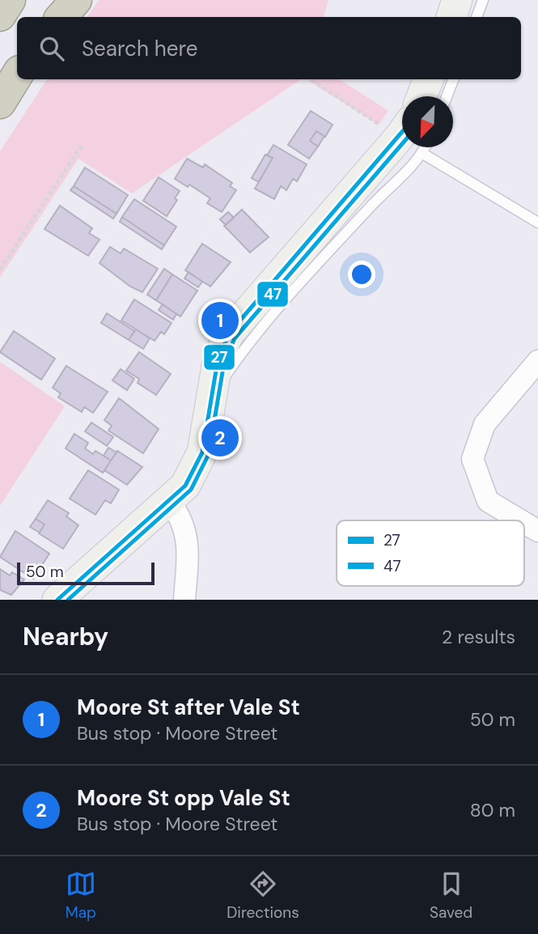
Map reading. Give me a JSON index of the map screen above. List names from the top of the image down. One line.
{"lines":["transit line 27","transit line 47"],"legend":["27","47"],"scale_bar":"50 m","north":"bottom left","page":{"search":"Search here","pins":["1","2"],"scale":"50 m","heading":["Nearby","2 results"],"list":[{"mark":"1","name":"Moore St after Vale St","note":"Bus stop · Moore Street","value":"50 m"},{"mark":"2","name":"Moore St opp Vale St","note":"Bus stop · Moore Street","value":"80 m"}],"nav":["Map","Directions","Saved"]}}
